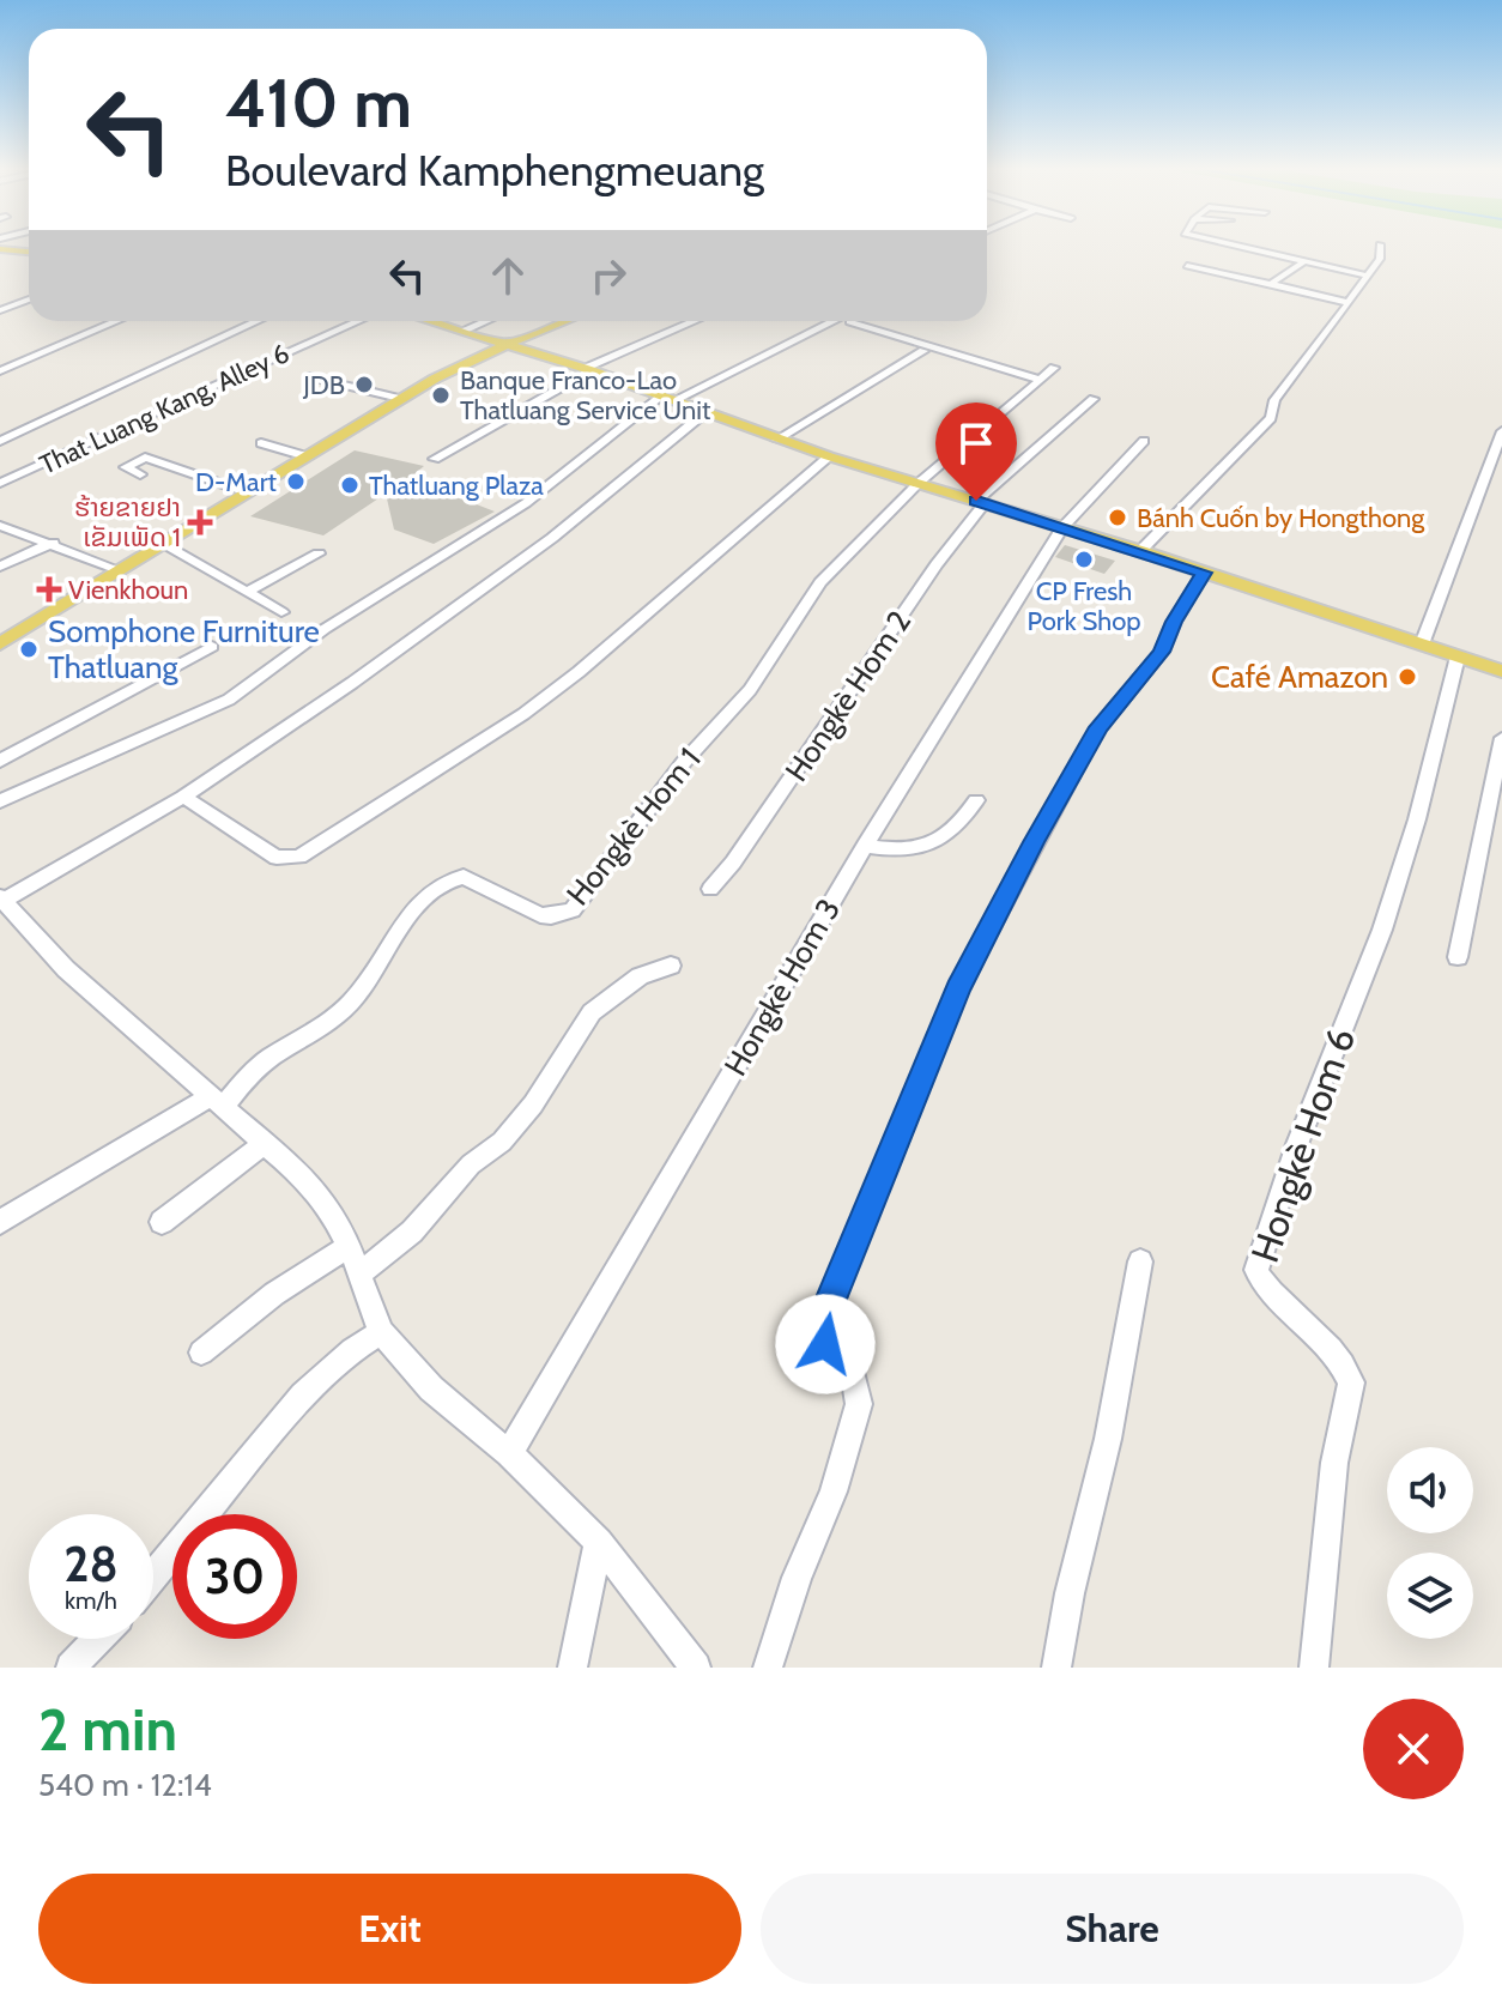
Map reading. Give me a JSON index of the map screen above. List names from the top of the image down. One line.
{"streets":{"street":["That Luang Kang, Alley 6","Hongkè Hom 2","Hongkè Hom 1","Hongkè Hom 3","Hongkè Hom 6"]},"places":{"other":["JDB","Banque Franco-Lao Thatluang Service Unit","D-Mart","Thatluang Plaza","Bánh Cuốn by Hongthong","CP Fresh Pork Shop","Somphone Furniture Thatluang","Café Amazon"],"health":["ຮ້າຍຂາຍຢາ ເຂັມເພັດ 1","Vienkhoun"]},"page":{"turn":["410 m","Boulevard Kamphengmeuang"],"speed":"28 km/h","limit":"30","heading":["2 min","540 m · 12:14"],"buttons":["Exit","Share"]}}
